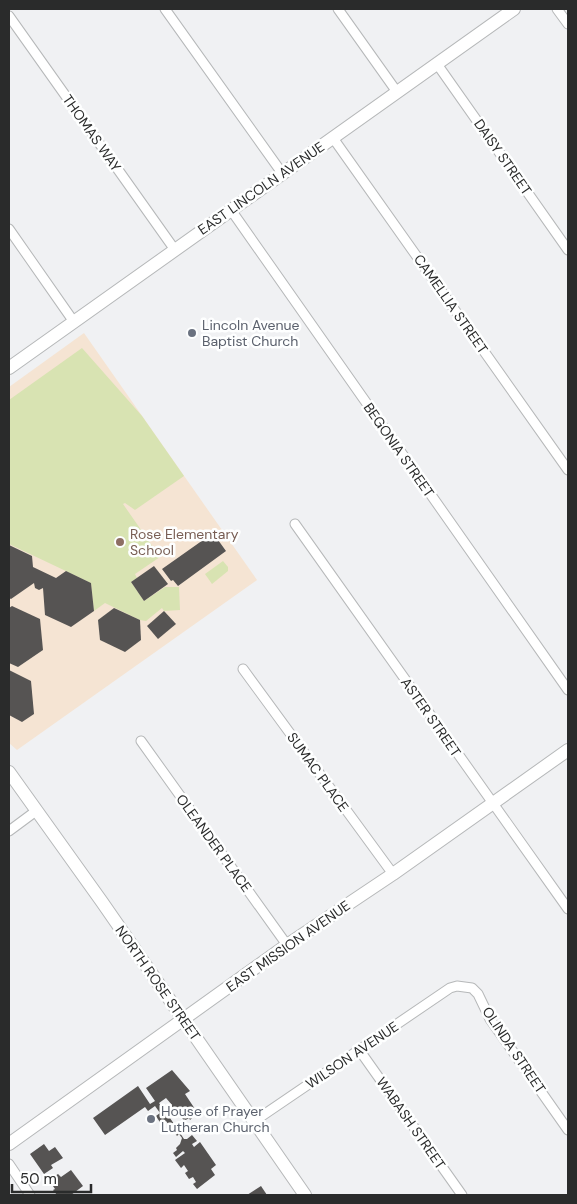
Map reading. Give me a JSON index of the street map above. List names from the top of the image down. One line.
{"streets":{"main road":["EAST LINCOLN AVENUE","EAST MISSION AVENUE","NORTH ROSE STREET"],"street":["THOMAS WAY","DAISY STREET","CAMELLIA STREET","BEGONIA STREET","ASTER STREET","SUMAC PLACE","OLEANDER PLACE","OLINDA STREET","WILSON AVENUE","WABASH STREET"]},"crossings":[["THOMAS WAY","EAST LINCOLN AVENUE"],["DAISY STREET","EAST LINCOLN AVENUE"],["EAST LINCOLN AVENUE","CAMELLIA STREET"],["EAST LINCOLN AVENUE","BEGONIA STREET"],["ASTER STREET","EAST MISSION AVENUE"],["SUMAC PLACE","EAST MISSION AVENUE"],["OLEANDER PLACE","EAST MISSION AVENUE"],["EAST MISSION AVENUE","NORTH ROSE STREET"],["NORTH ROSE STREET","WILSON AVENUE"],["OLINDA STREET","WILSON AVENUE"],["WILSON AVENUE","WABASH STREET"]],"places":["Lincoln Avenue Baptist Church","Rose Elementary School","House of Prayer Lutheran Church"],"scale_bar":"50 m"}
